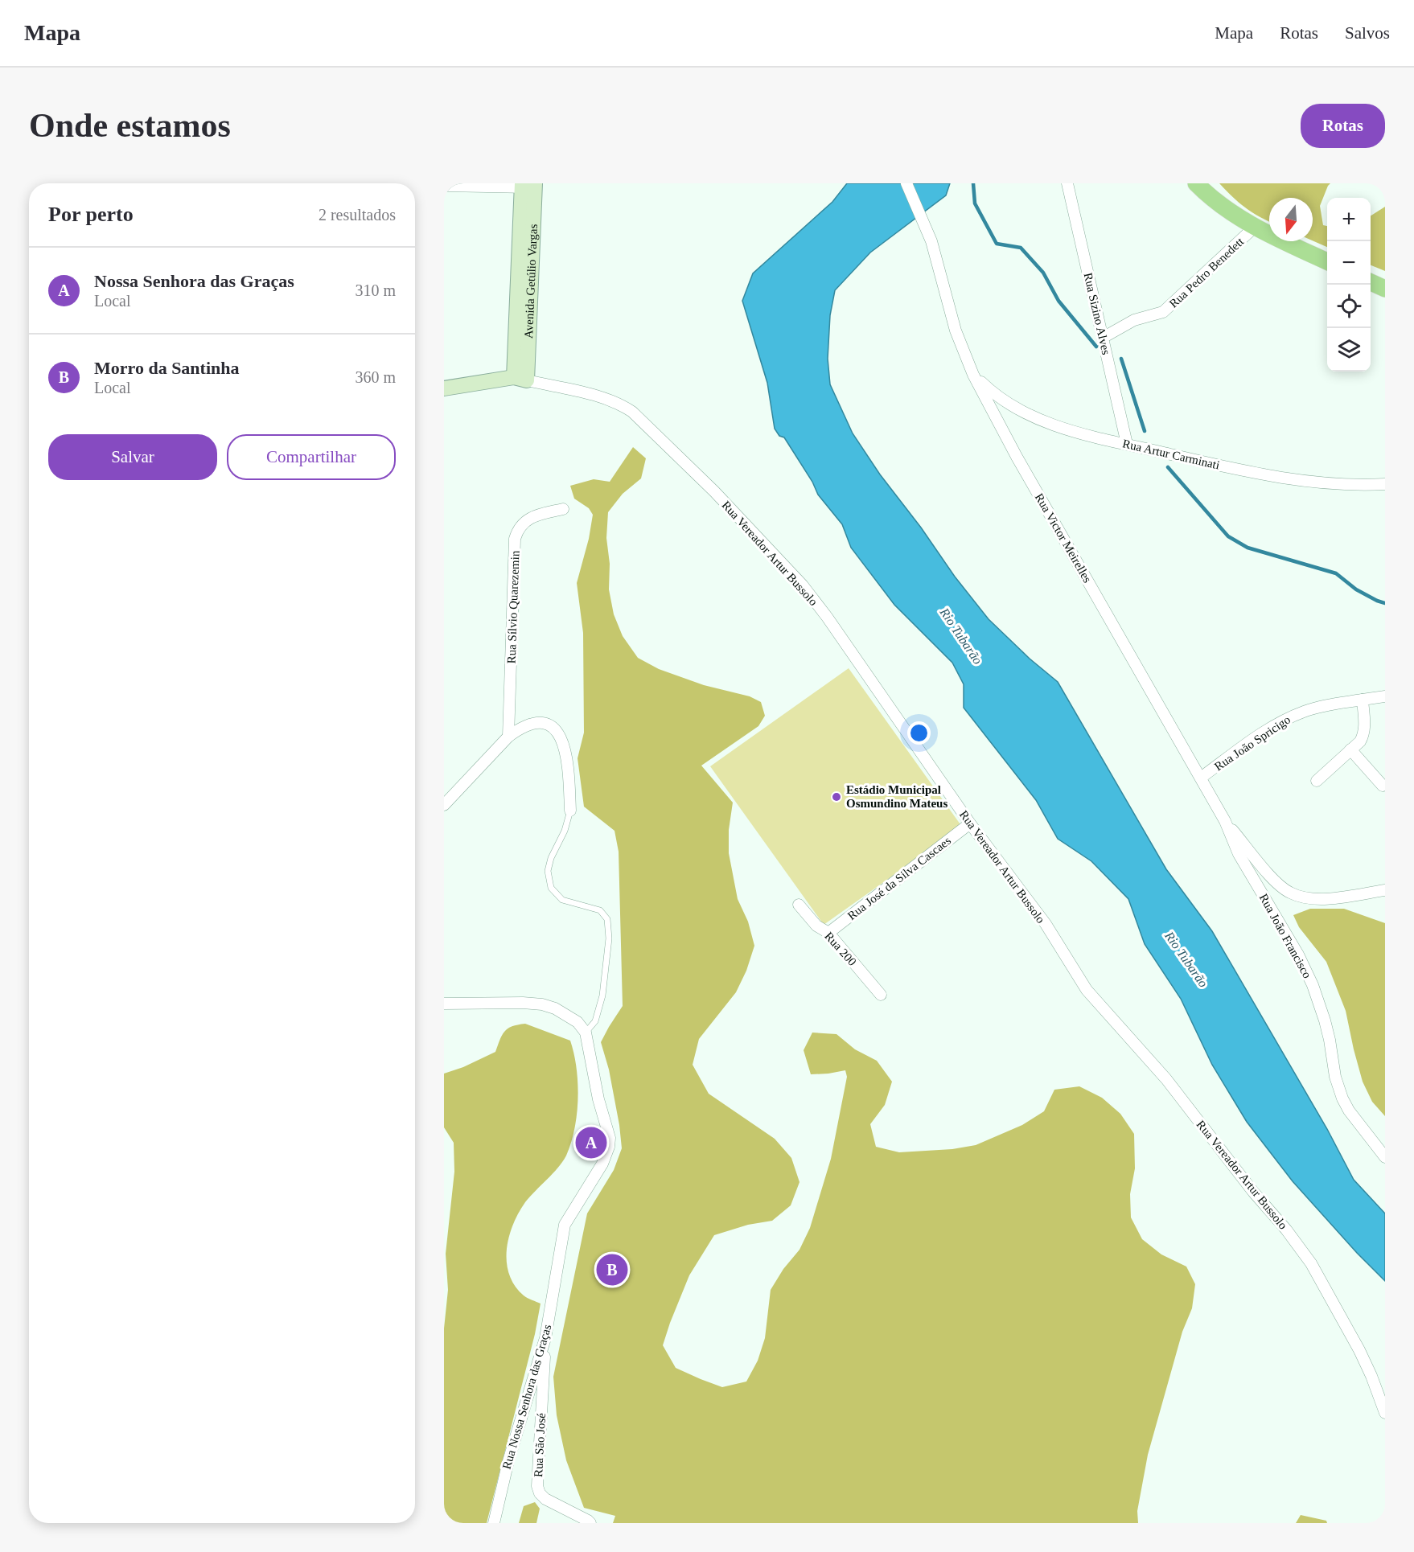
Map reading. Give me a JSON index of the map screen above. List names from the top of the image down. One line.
{"streets":{"street":["Rua Pedro Benedett","Avenida Getúlio Vargas","Rua Sizino Alves","Rua Artur Carminati","Rua Victor Meirelles","Rua Vereador Artur Bussolo","Rua Sílvio Quarezemin","Rua João Spricigo","Rua José da Silva Cascaes","Rua João Francisco","Rua 200","Rua Nossa Senhora das Graças","Rua São José"]},"crossings":[["Rua Pedro Benedett","Rua Sizino Alves"],["Avenida Getúlio Vargas","Rua Vereador Artur Bussolo"],["Rua Sizino Alves","Rua Artur Carminati"],["Rua Artur Carminati","Rua Victor Meirelles"],["Rua Victor Meirelles","Rua João Spricigo"],["Rua Victor Meirelles","Rua João Francisco"],["Rua Vereador Artur Bussolo","Rua José da Silva Cascaes"],["Rua José da Silva Cascaes","Rua 200"],["Rua Nossa Senhora das Graças","Rua São José"]],"water":["Rio Tubarão"],"places":["Estádio Municipal Osmundino Mateus"],"north":"bottom","page":{"header":"Mapa","nav":["Mapa","Rotas","Salvos"],"buttons":["Rotas",["Salvar","Compartilhar"]],"title":"Onde estamos","heading":["Por perto","2 resultados"],"map_buttons":["+","−"],"list":[{"mark":"A","name":"Nossa Senhora das Graças","note":"Local","value":"310 m"},{"mark":"B","name":"Morro da Santinha","note":"Local","value":"360 m"}],"pins":["A","B"]}}
